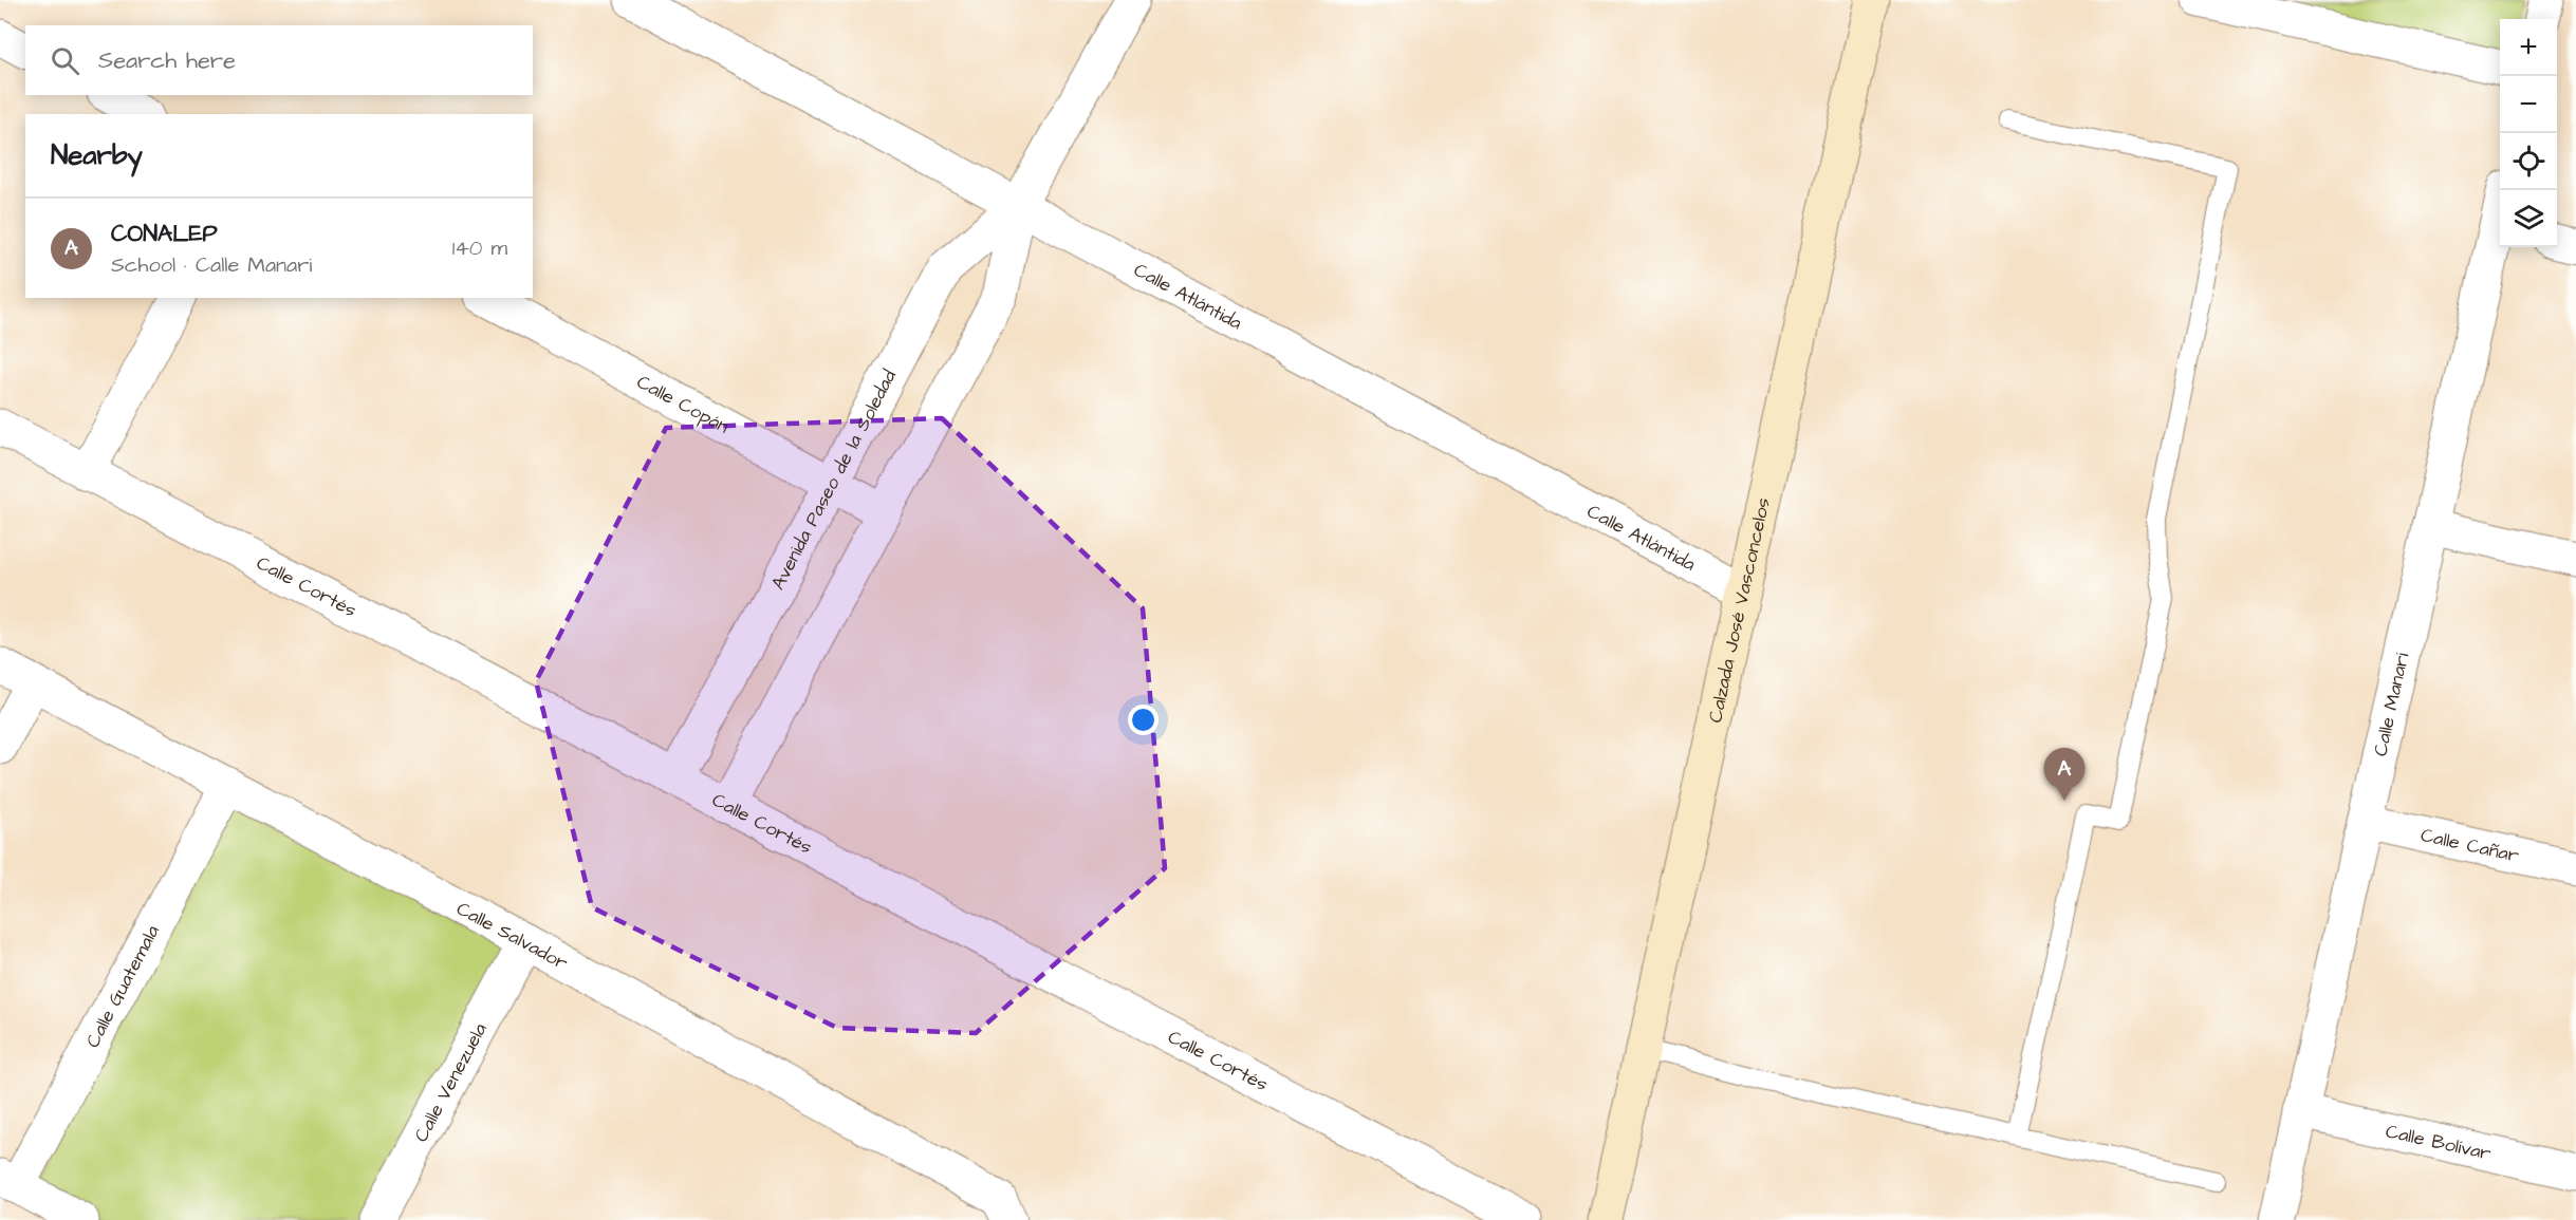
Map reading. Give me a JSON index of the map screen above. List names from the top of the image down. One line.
{"streets":{"main road":["Calzada José Vasconcelos"],"street":["Calle Atlántida","Calle Copán","Avenida Paseo de la Soledad","Calle Cortés","Calle Manari","Calle Cañar","Calle Salvador","Calle Guatemala","Calle Venezuela","Calle Bolívar"]},"crossings":[["Calle Atlántida","Avenida Paseo de la Soledad"],["Calle Atlántida","Calzada José Vasconcelos"],["Calle Copán","Avenida Paseo de la Soledad"],["Avenida Paseo de la Soledad","Calle Cortés"],["Calle Manari","Calle Cañar"],["Calle Manari","Calle Bolívar"],["Calle Salvador","Calle Guatemala"],["Calle Salvador","Calle Venezuela"]],"page":{"map_buttons":["+","−"],"search":"Search here","heading":"Nearby","list":[{"mark":"A","name":"CONALEP","note":"School · Calle Manari","value":"140 m"}],"pins":"A"}}
